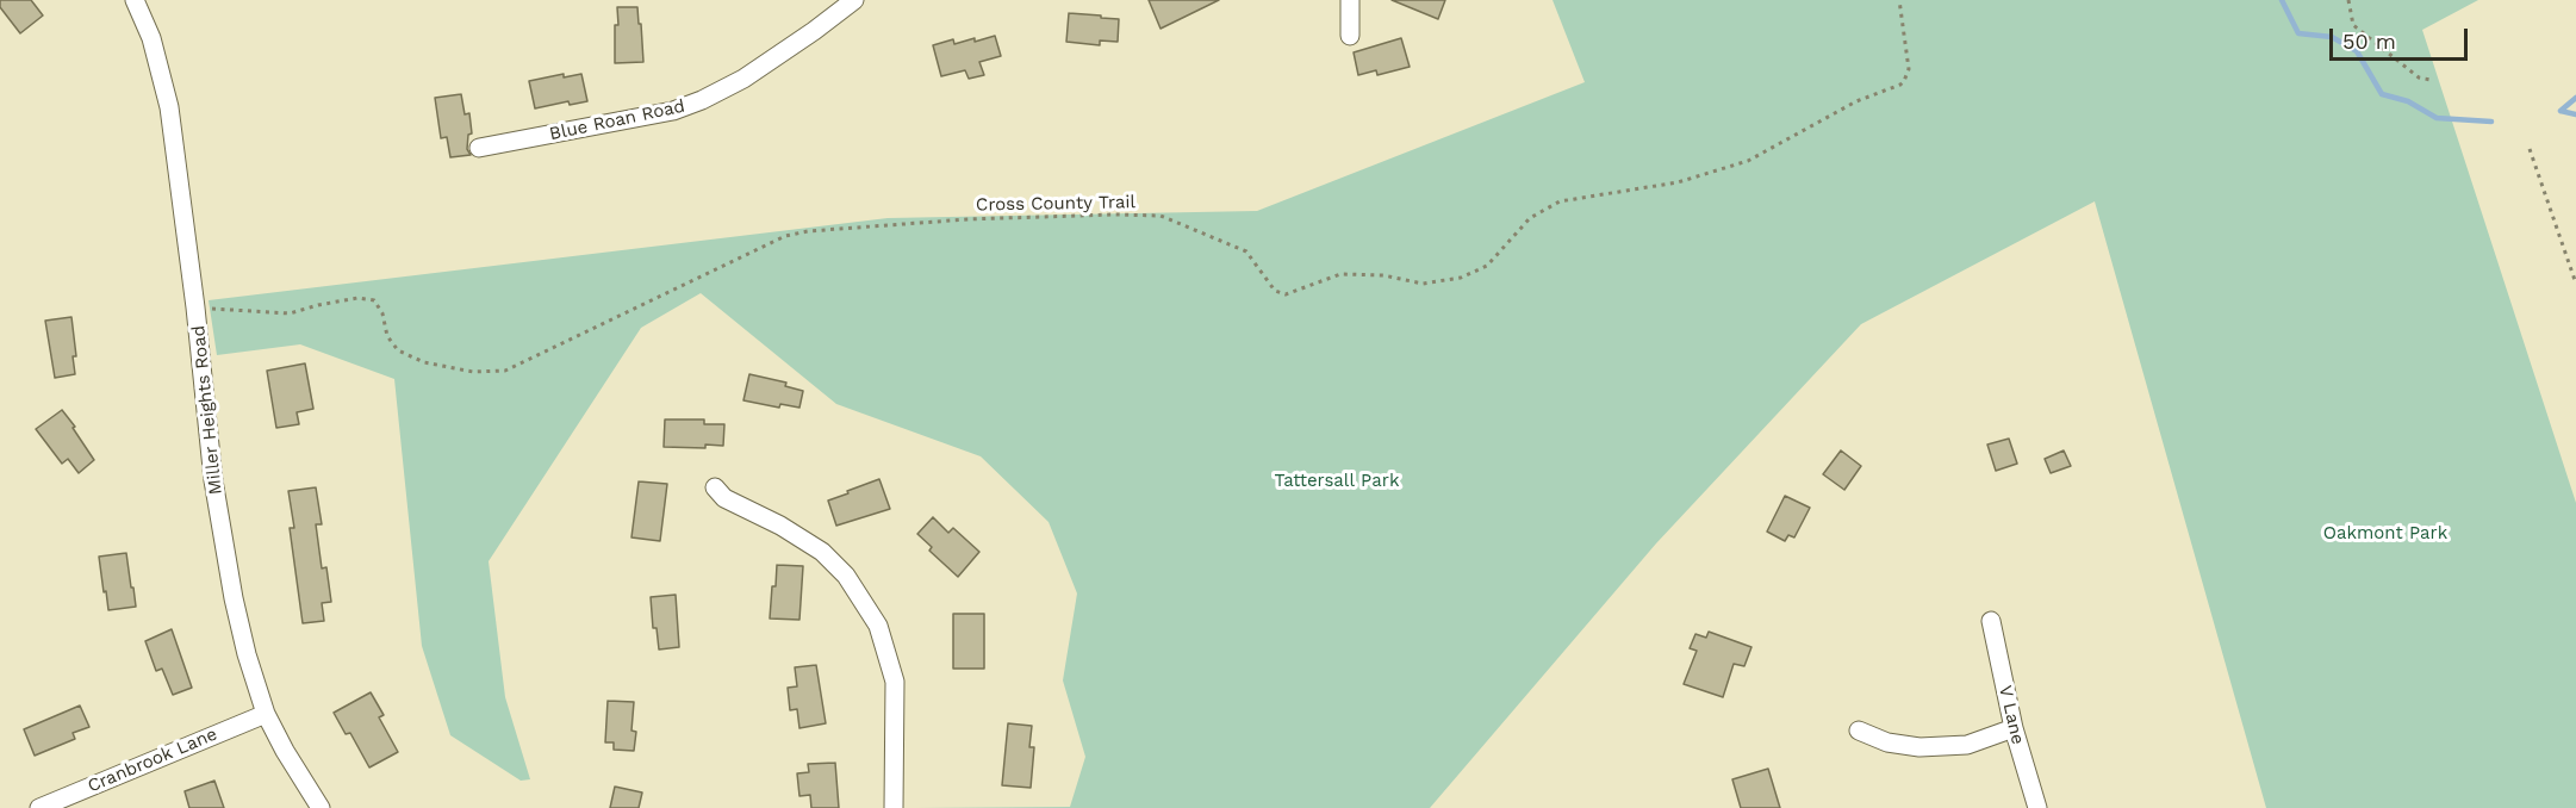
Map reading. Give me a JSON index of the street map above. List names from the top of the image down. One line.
{"streets":{"street":["Blue Roan Road","Miller Heights Road","V Lane","Cranbrook Lane"],"path":["Cross County Trail"]},"crossings":[["Cross County Trail","Miller Heights Road"],["Miller Heights Road","Cranbrook Lane"]],"parks":["Tattersall Park","Oakmont Park"],"scale_bar":"50 m"}
